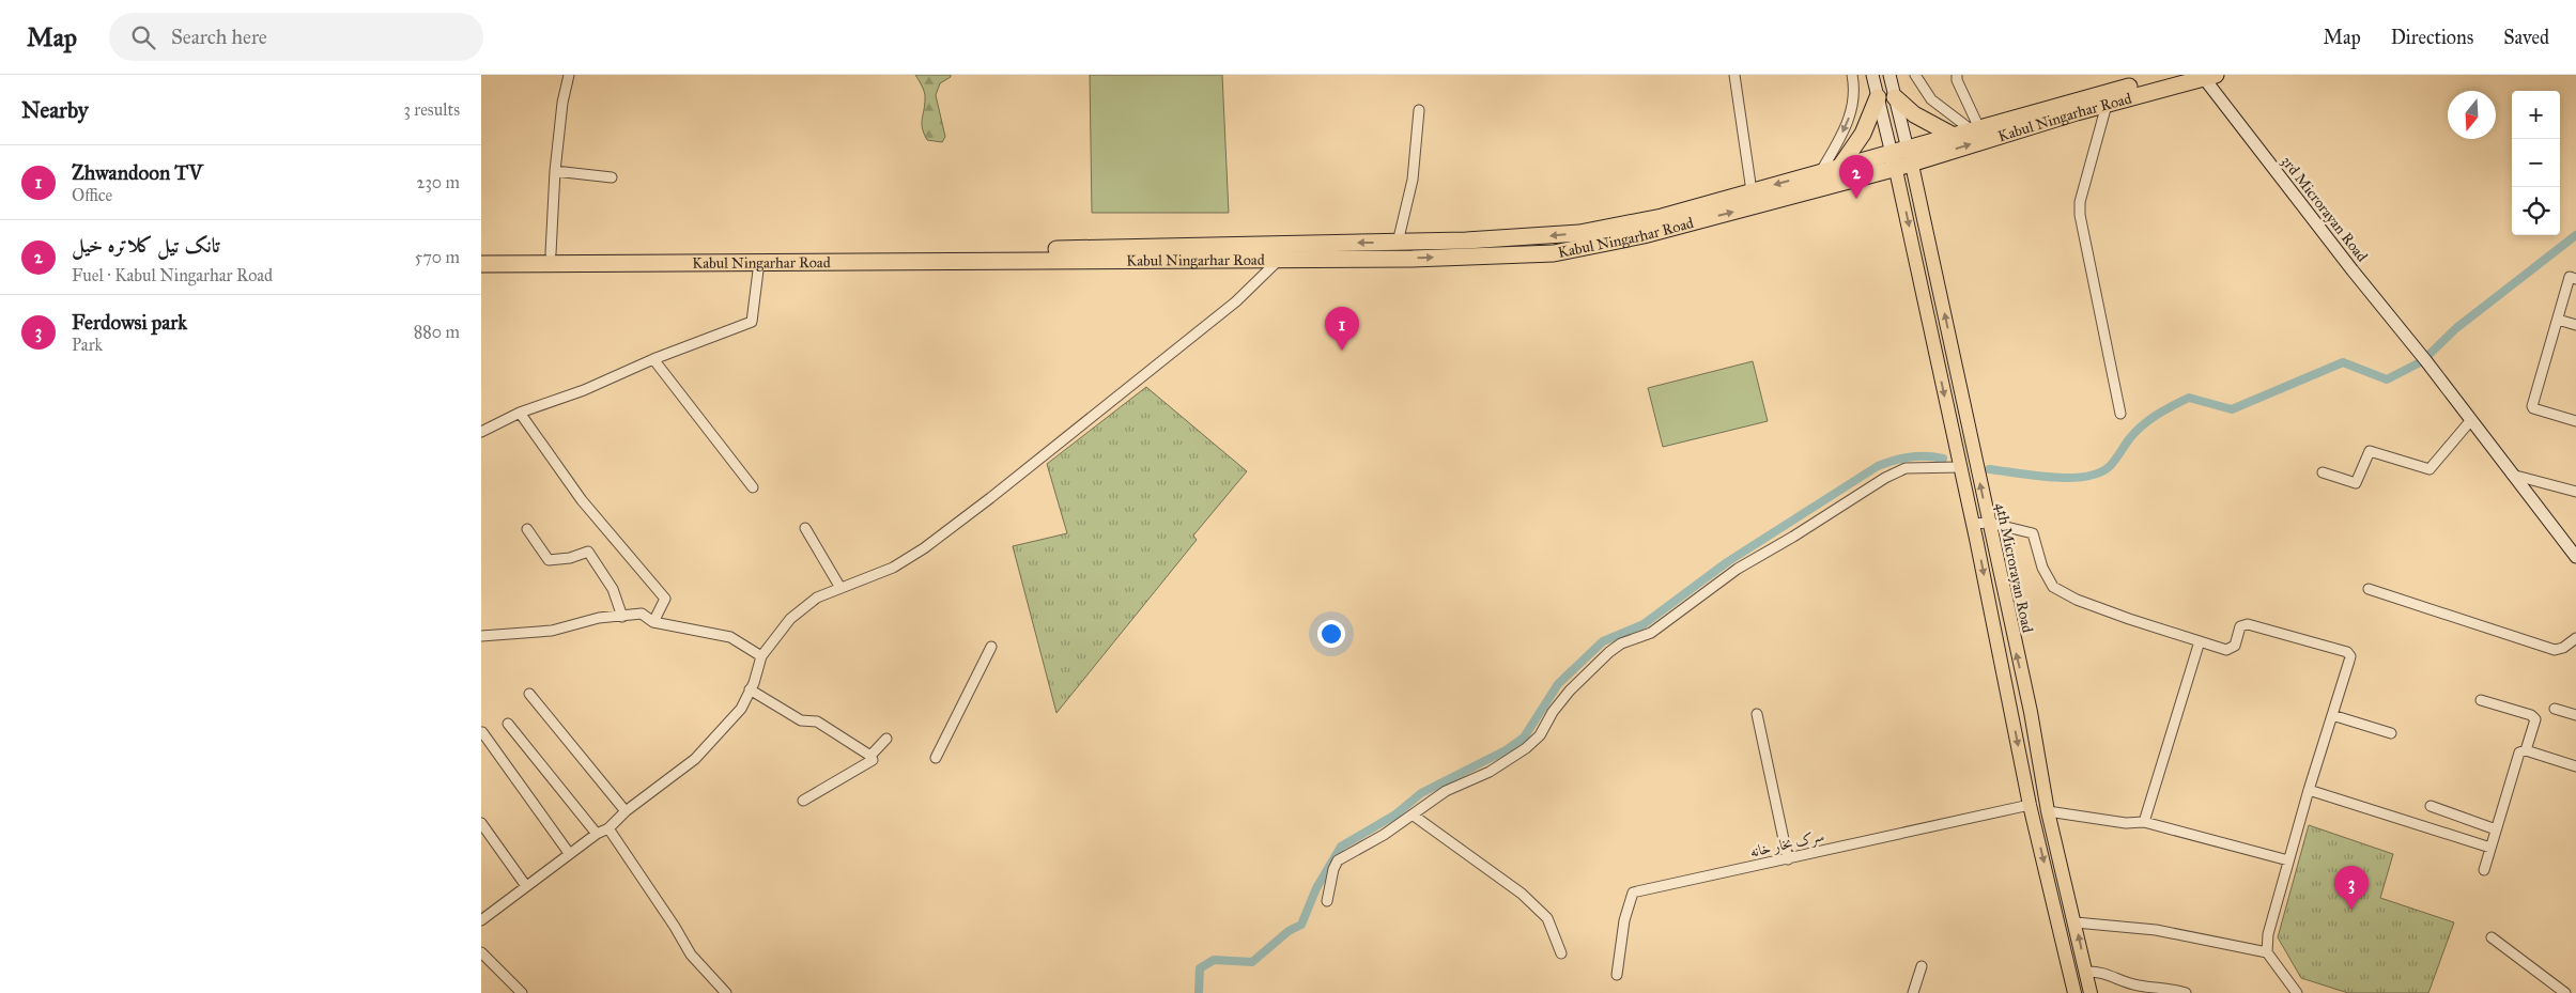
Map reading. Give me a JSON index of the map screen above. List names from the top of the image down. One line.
{"streets":{"highway":["Kabul Ningarhar Road"],"main road":["4th Microrayan Road"],"street":["3rd Microrayan Road","سرک بخار خانه"]},"crossings":[["Kabul Ningarhar Road","3rd Microrayan Road"],["Kabul Ningarhar Road","4th Microrayan Road"]],"north":"bottom","page":{"header":"Map","search":"Search here","nav":["Map","Directions","Saved"],"heading":["Nearby","3 results"],"map_buttons":["+","−"],"list":[{"mark":"1","name":"Zhwandoon TV","note":"Office","value":"230 m"},{"mark":"2","name":"تانک تیل کلاتره خیل","note":"Fuel · Kabul Ningarhar Road","value":"570 m"},{"mark":"3","name":"Ferdowsi park","note":"Park","value":"880 m"}],"pins":["2","1","3"]}}
